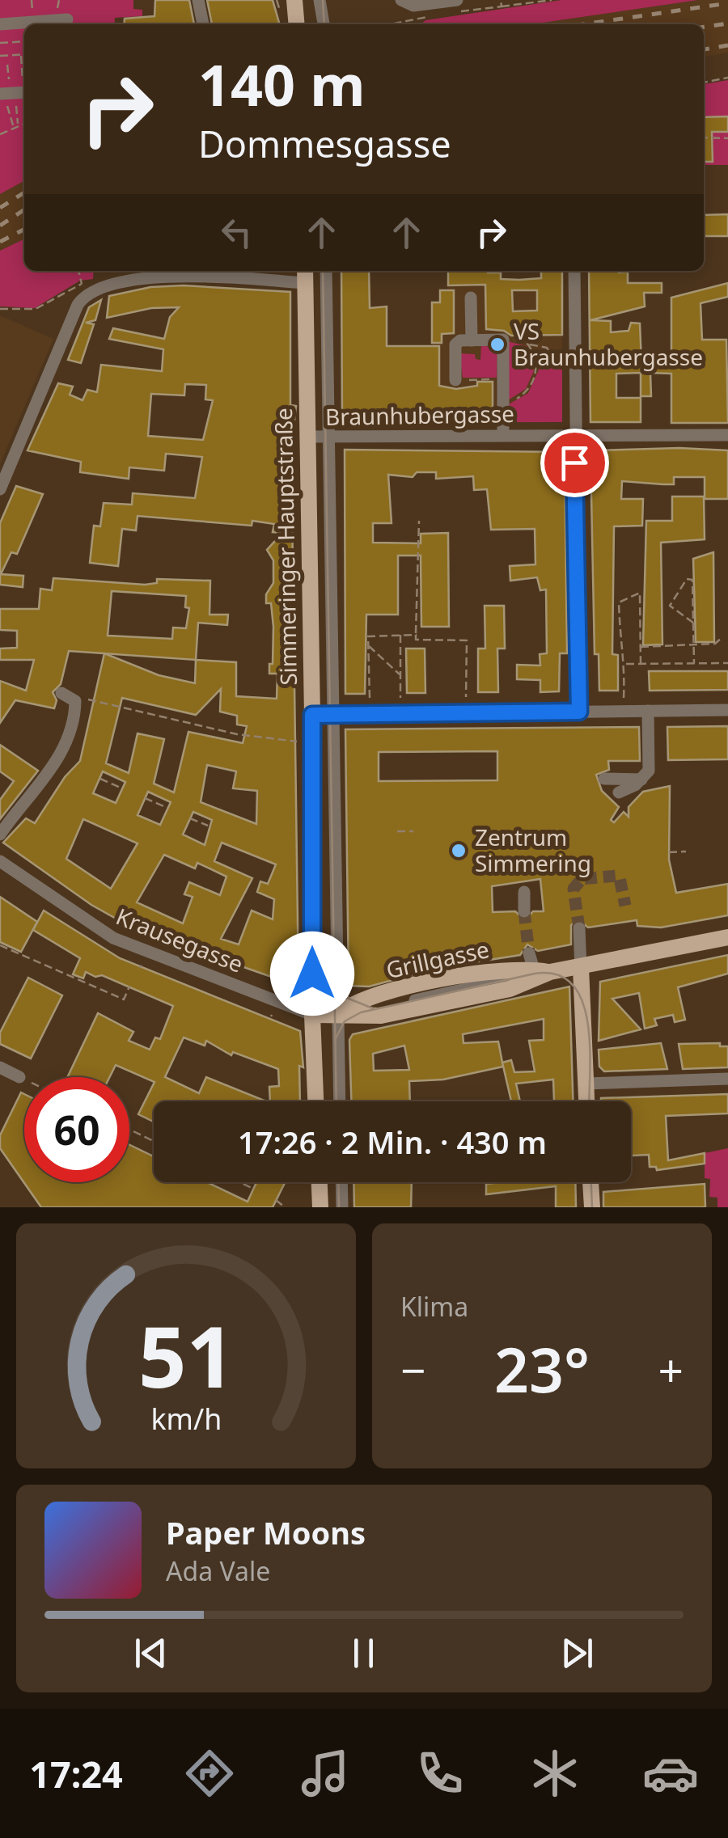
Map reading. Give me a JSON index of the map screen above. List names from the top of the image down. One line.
{"streets":{"main road":["Simmeringer Hauptstraße","Grillgasse"],"street":["Braunhubergasse","Krausegasse"]},"crossings":[["Braunhubergasse","Simmeringer Hauptstraße"],["Simmeringer Hauptstraße","Krausegasse"],["Simmeringer Hauptstraße","Grillgasse"],["Krausegasse","Grillgasse"]],"places":["VS Braunhubergasse","Zentrum Simmering"],"page":{"turn":["140 m","Dommesgasse"],"limit":"60","trip":"17:26 · 2 Min. · 430 m","tile":"Klima","heat":["−","23°","+"],"song":["Paper Moons","Ada Vale"],"tabs":"17:24","gauge":["51","km/h"]}}
